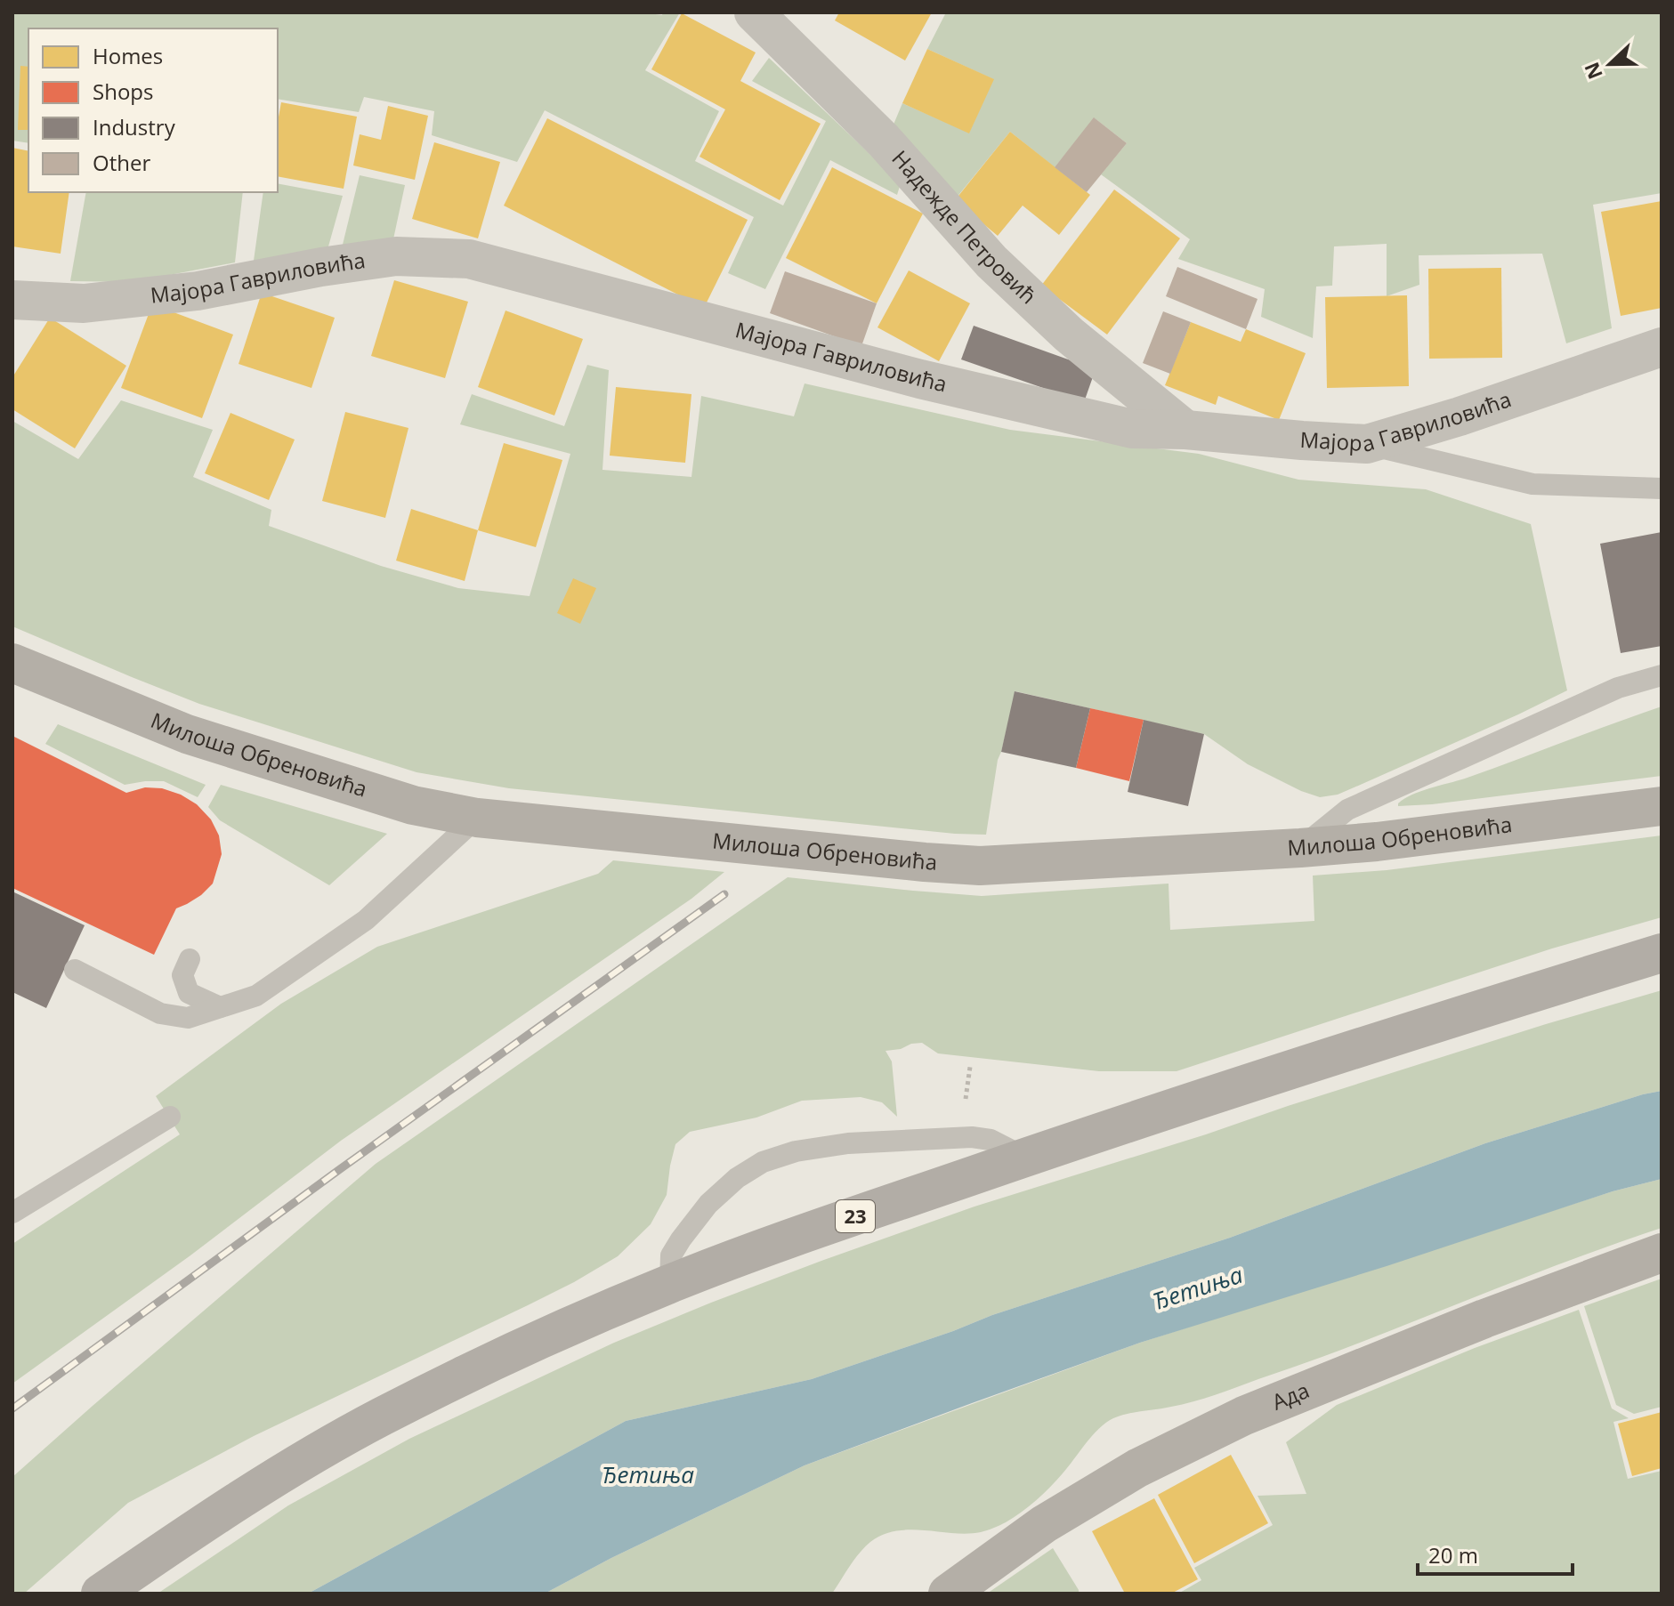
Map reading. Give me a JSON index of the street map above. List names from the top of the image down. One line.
{"streets":{"main road":["23"],"street":["Надежде Петровић","Мајора Гавриловића","Милоша Обреновића","Ада"]},"crossings":[["Надежде Петровић","Мајора Гавриловића"]],"water":["Ђетиња"],"legend":["Homes","Shops","Industry","Other"],"scale_bar":"20 m","north":"left"}
